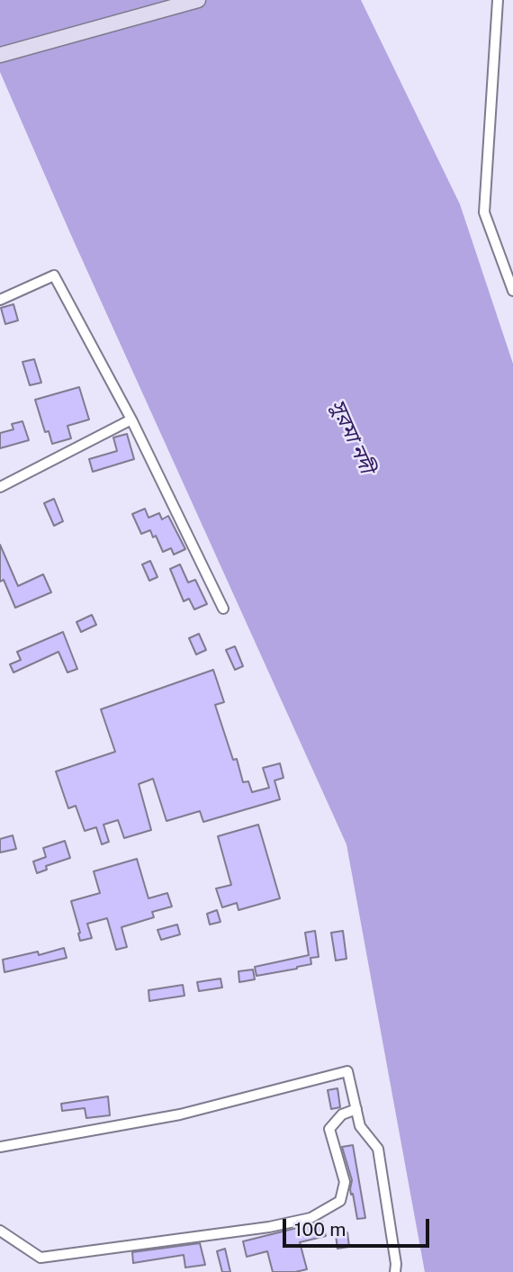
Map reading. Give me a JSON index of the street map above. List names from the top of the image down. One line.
{"water":["সুরমা নদী"],"scale_bar":"100 m"}
